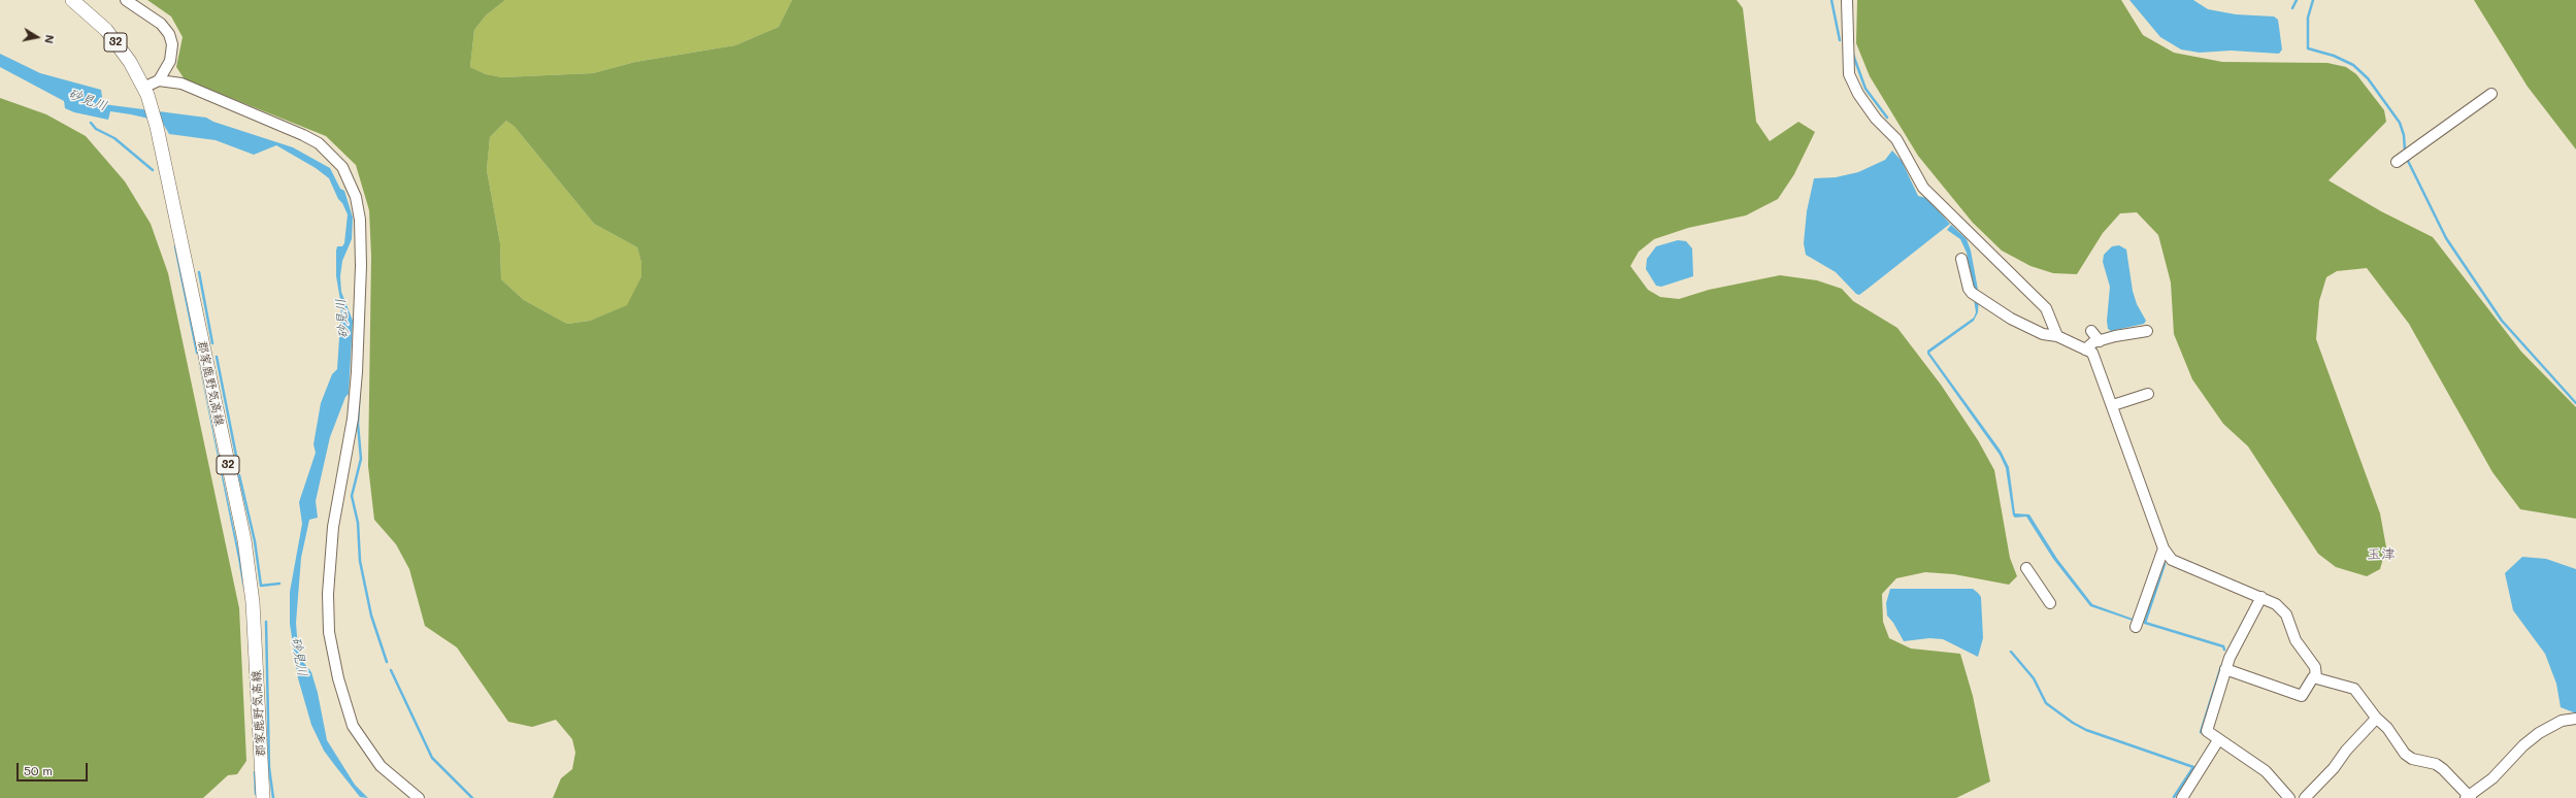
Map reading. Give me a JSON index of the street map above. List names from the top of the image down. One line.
{"streets":{"main road":["32","郡家鹿野気高線"]},"districts":["玉津"],"water":["砂見川"],"scale_bar":"50 m","north":"right"}
